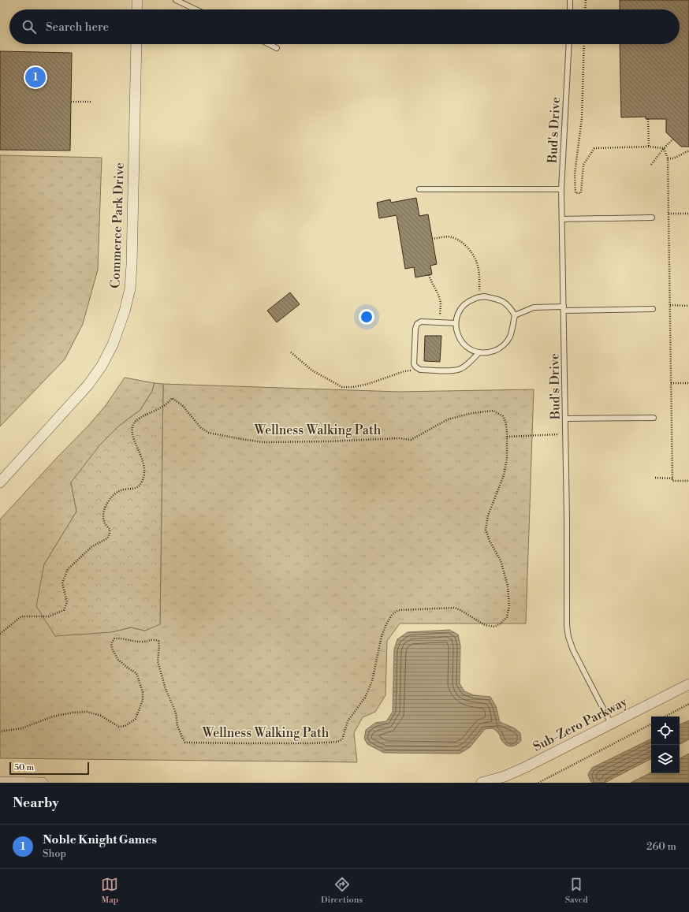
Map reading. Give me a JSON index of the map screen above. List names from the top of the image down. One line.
{"streets":{"street":["Commerce Park Drive","Sub-Zero Parkway"],"lane":["Bud's Drive"],"path":["Wellness Walking Path"]},"crossings":[["Bud's Drive","Sub-Zero Parkway"]],"scale_bar":"50 m","page":{"search":"Search here","pins":"1","scale":"50 m","heading":"Nearby","list":[{"mark":"1","name":"Noble Knight Games","note":"Shop","value":"260 m"}],"nav":["Map","Directions","Saved"]}}
